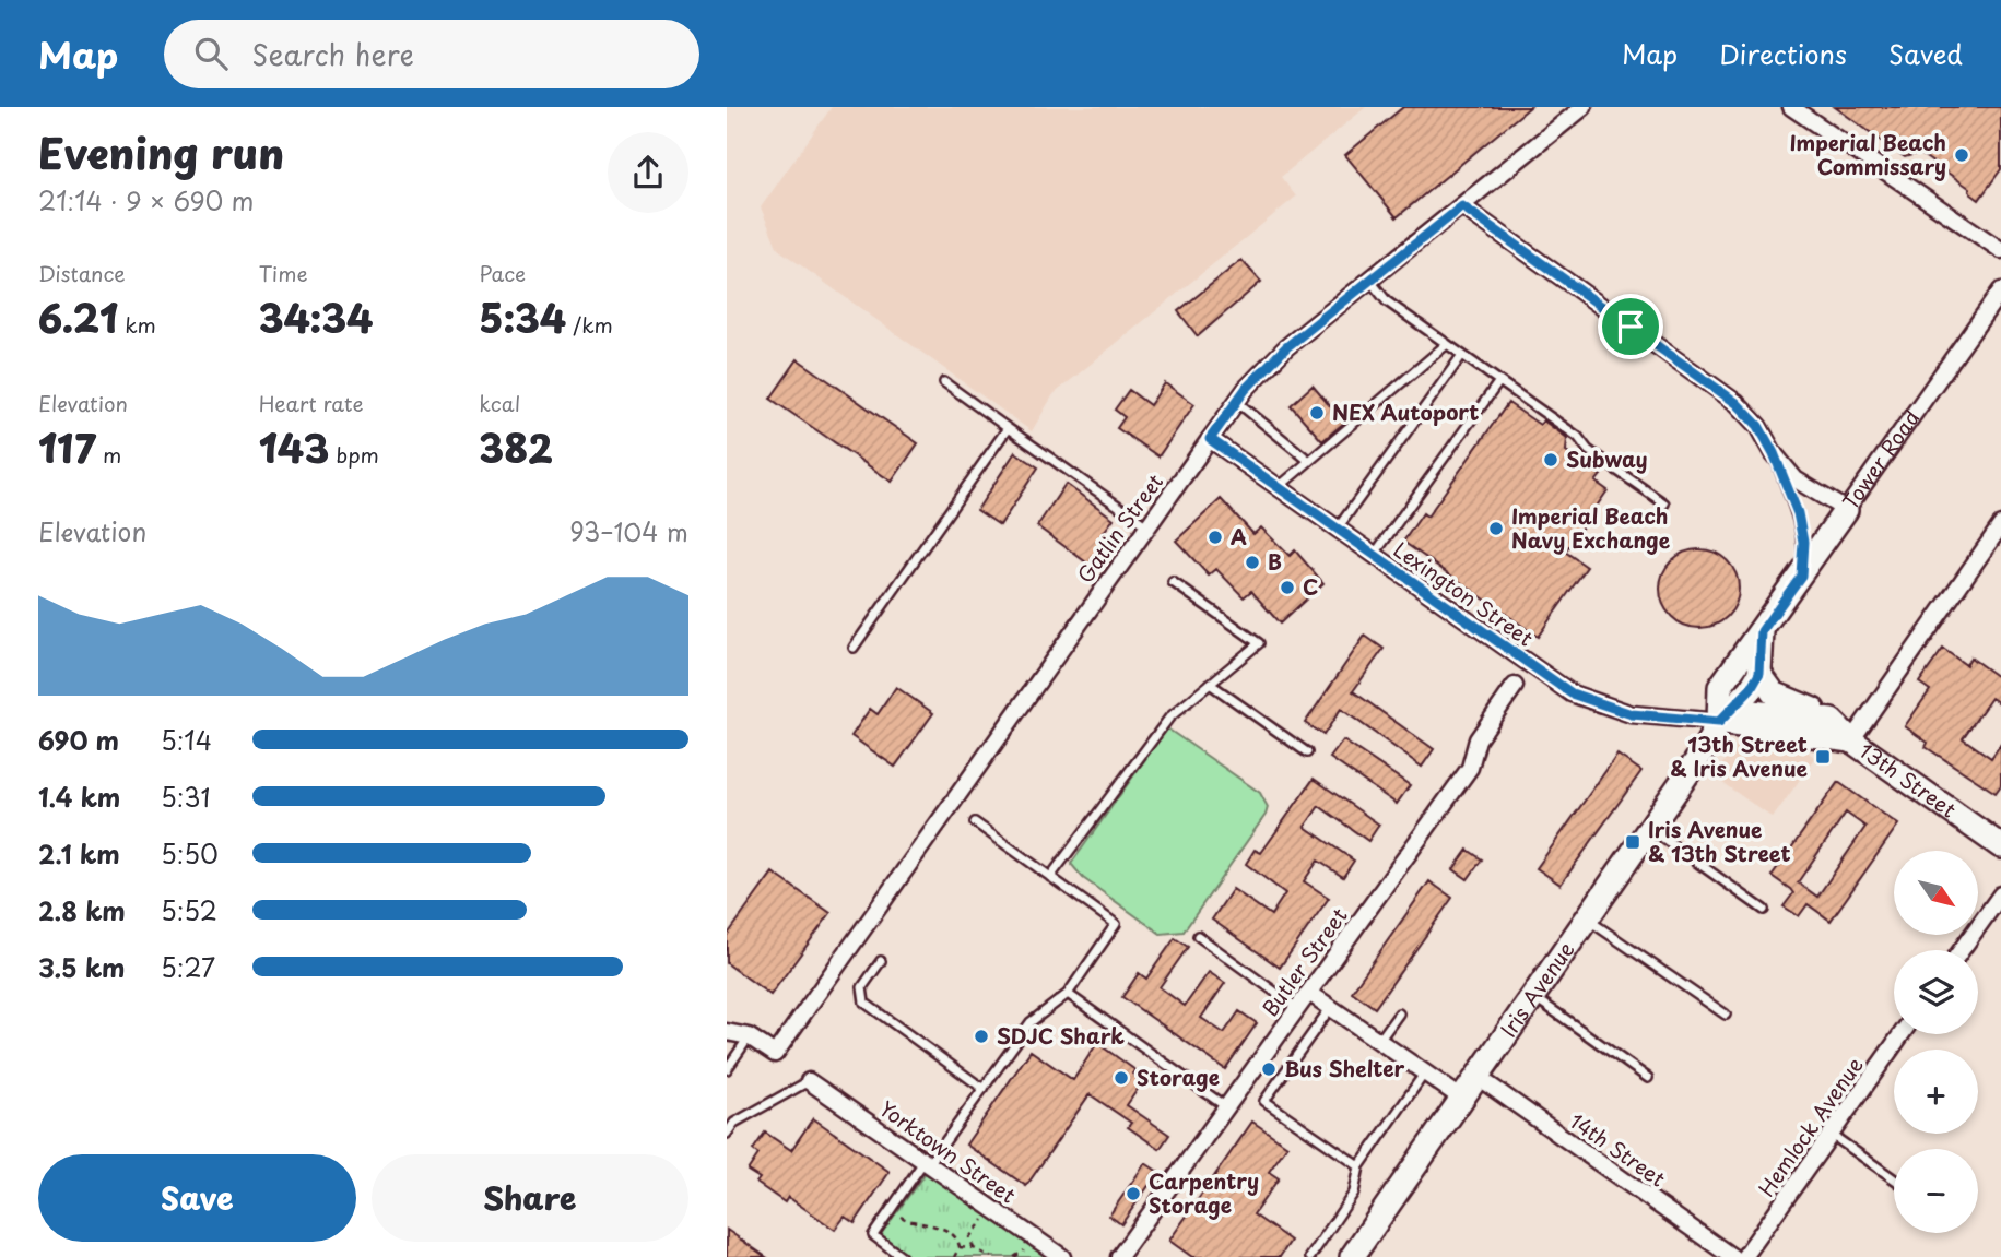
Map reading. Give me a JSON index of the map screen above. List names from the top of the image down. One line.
{"streets":{"street":["Tower Road","Gatlin Street","Lexington Street","13th Street","Butler Street","Iris Avenue","Hemlock Avenue","14th Street","Yorktown Street"]},"crossings":[["Tower Road","Lexington Street"],["Tower Road","13th Street"],["Tower Road","Iris Avenue"],["Gatlin Street","Lexington Street"],["Lexington Street","13th Street"],["Lexington Street","Iris Avenue"],["13th Street","Iris Avenue"],["Iris Avenue","14th Street"]],"places":{"other":["Imperial Beach Commissary","NEX Autoport","Subway","Imperial Beach Navy Exchange","A","B","C","SDJC Shark","Bus Shelter","Storage","Carpentry Storage"],"transit":["13th Street & Iris Avenue","Iris Avenue & 13th Street"]},"north":"bottom right","page":{"header":"Map","search":"Search here","nav":["Map","Directions","Saved"],"heading":["Evening run","21:14 · 9 × 690 m"],"stats":[["Distance","6.21 km"],["Time","34:34"],["Pace","5:34 /km"],["Elevation","117 m"],["Heart rate","143 bpm"],["kcal","382"]],"chart":["Elevation","93–104 m"],"list":[{"name":"690 m","note":"5:14"},{"name":"1.4 km","note":"5:31"},{"name":"2.1 km","note":"5:50"},{"name":"2.8 km","note":"5:52"},{"name":"3.5 km","note":"5:27"}],"map_buttons":["+","−"],"buttons":["Save","Share"]}}
